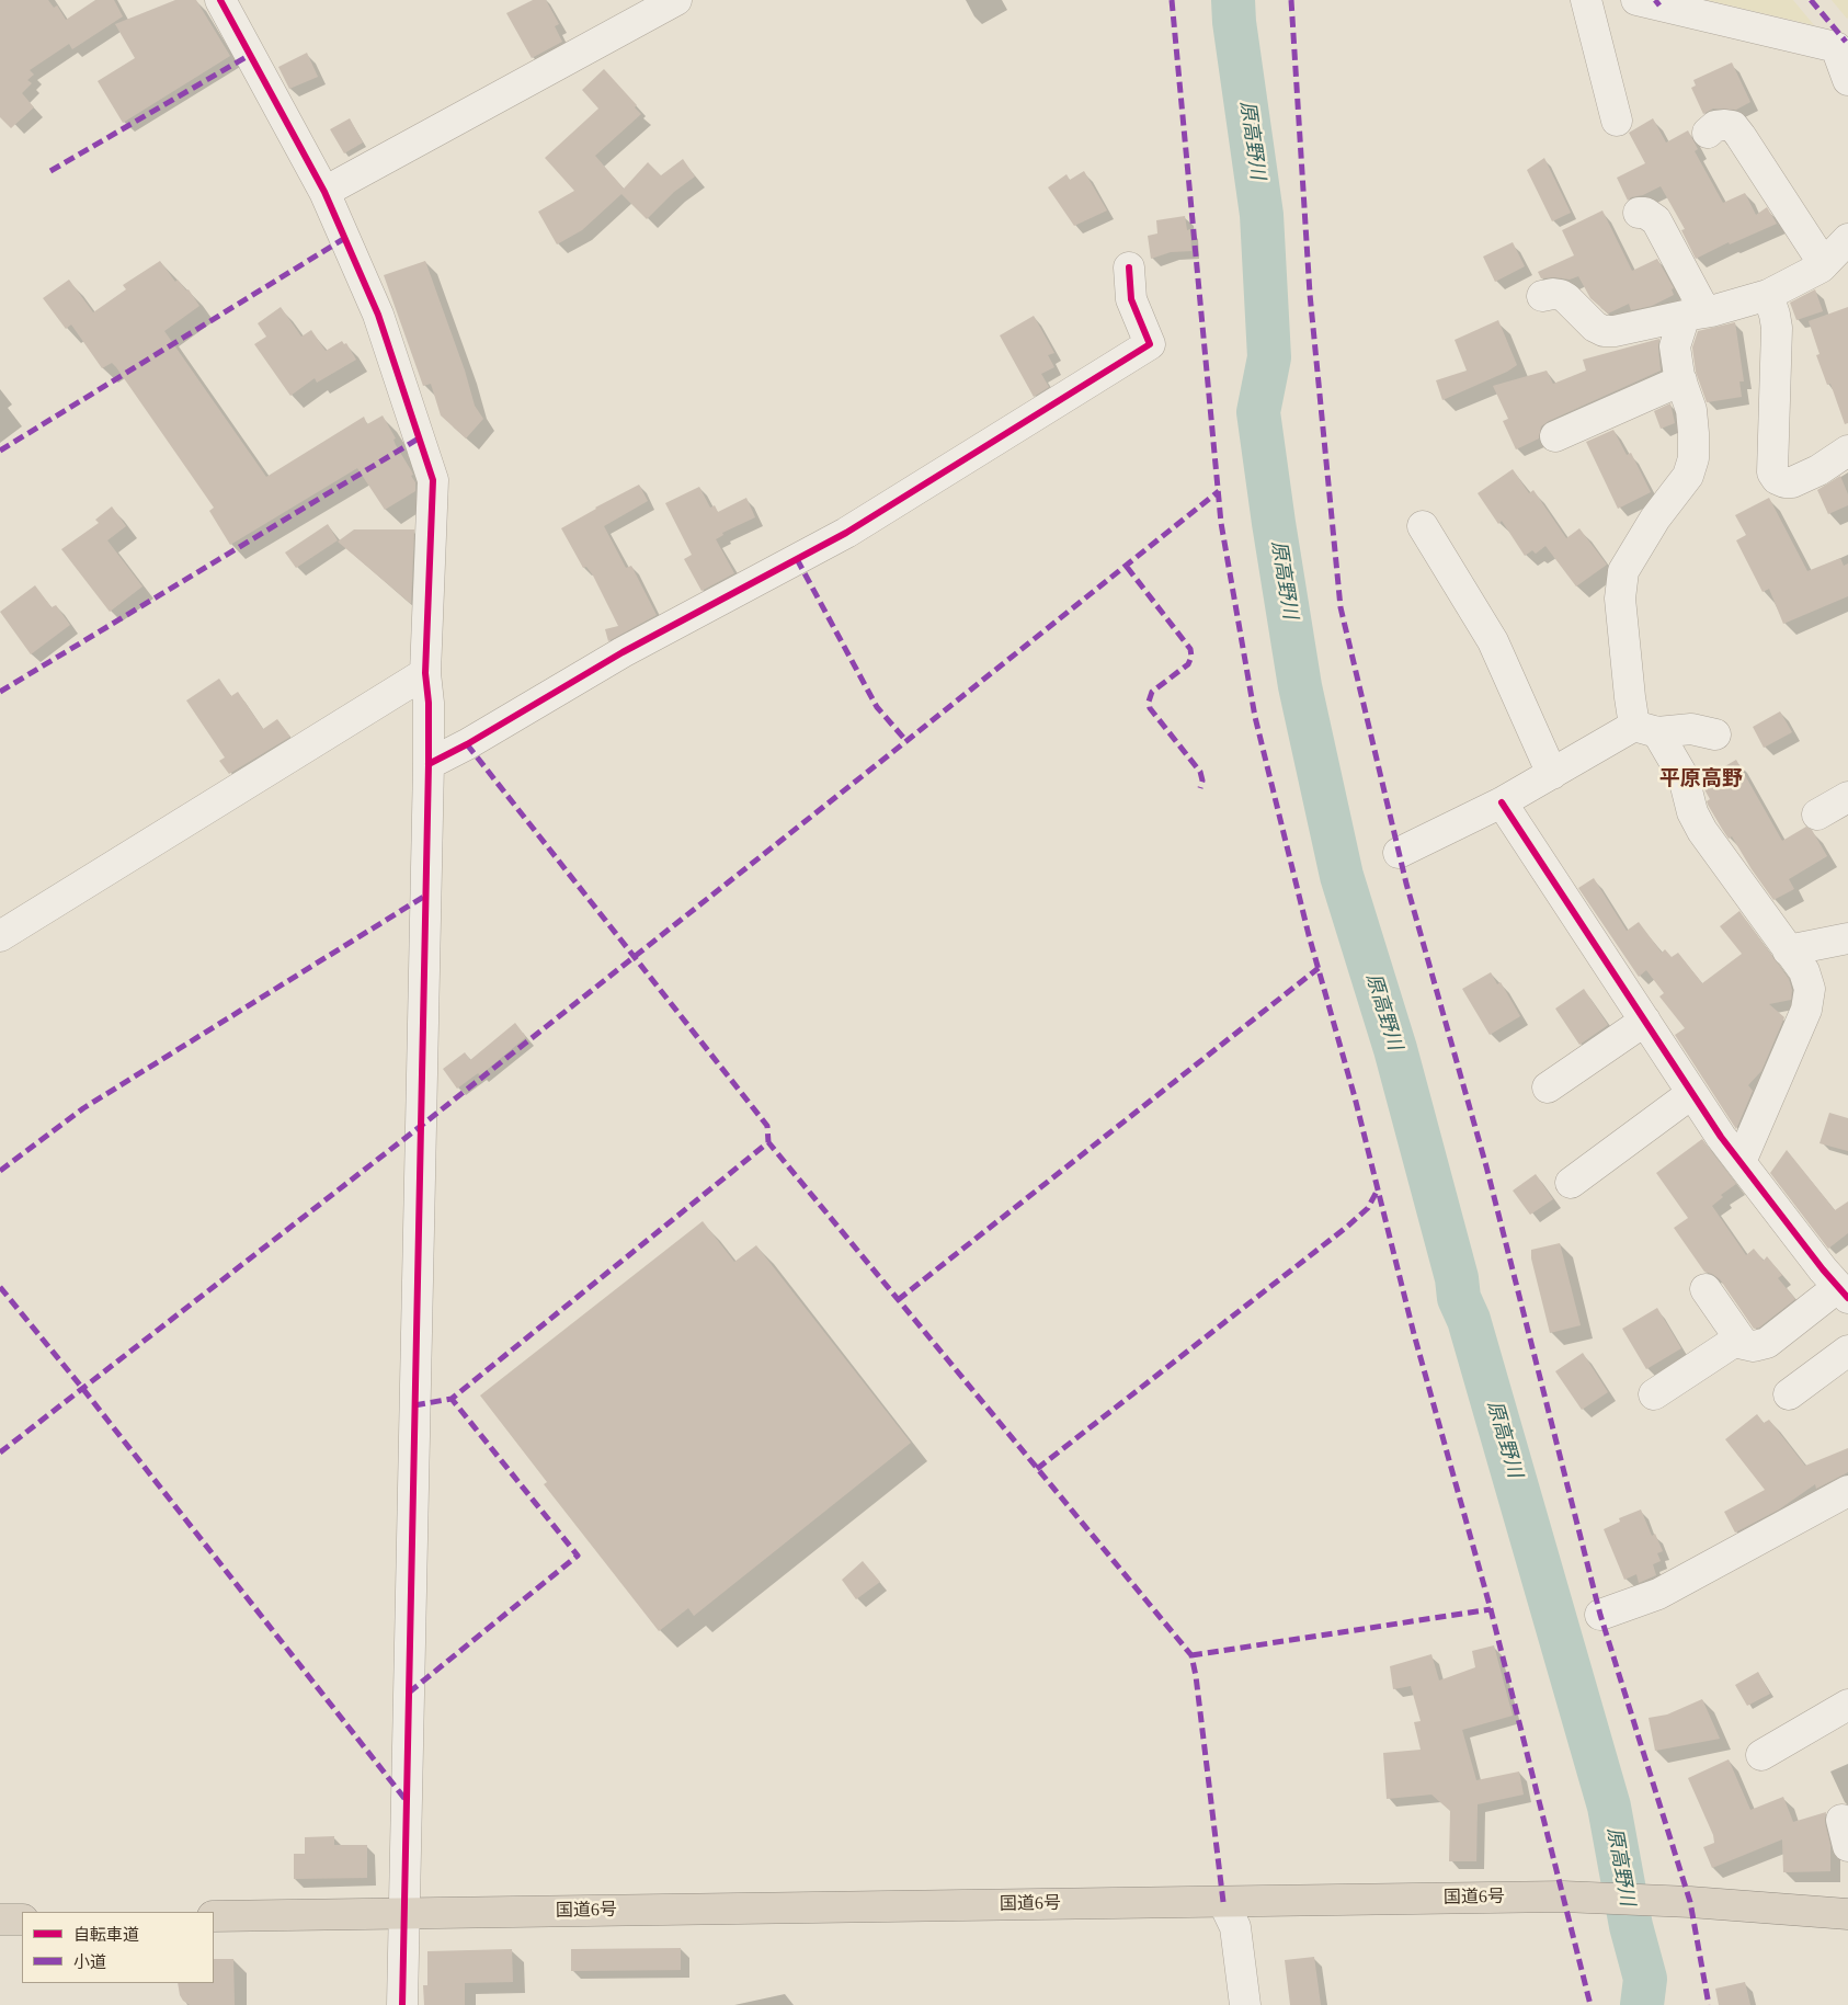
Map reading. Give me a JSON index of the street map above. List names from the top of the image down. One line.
{"streets":{"highway":["国道6号"]},"districts":["平原高野"],"water":["原高野川"],"legend":["自転車道","小道"]}
